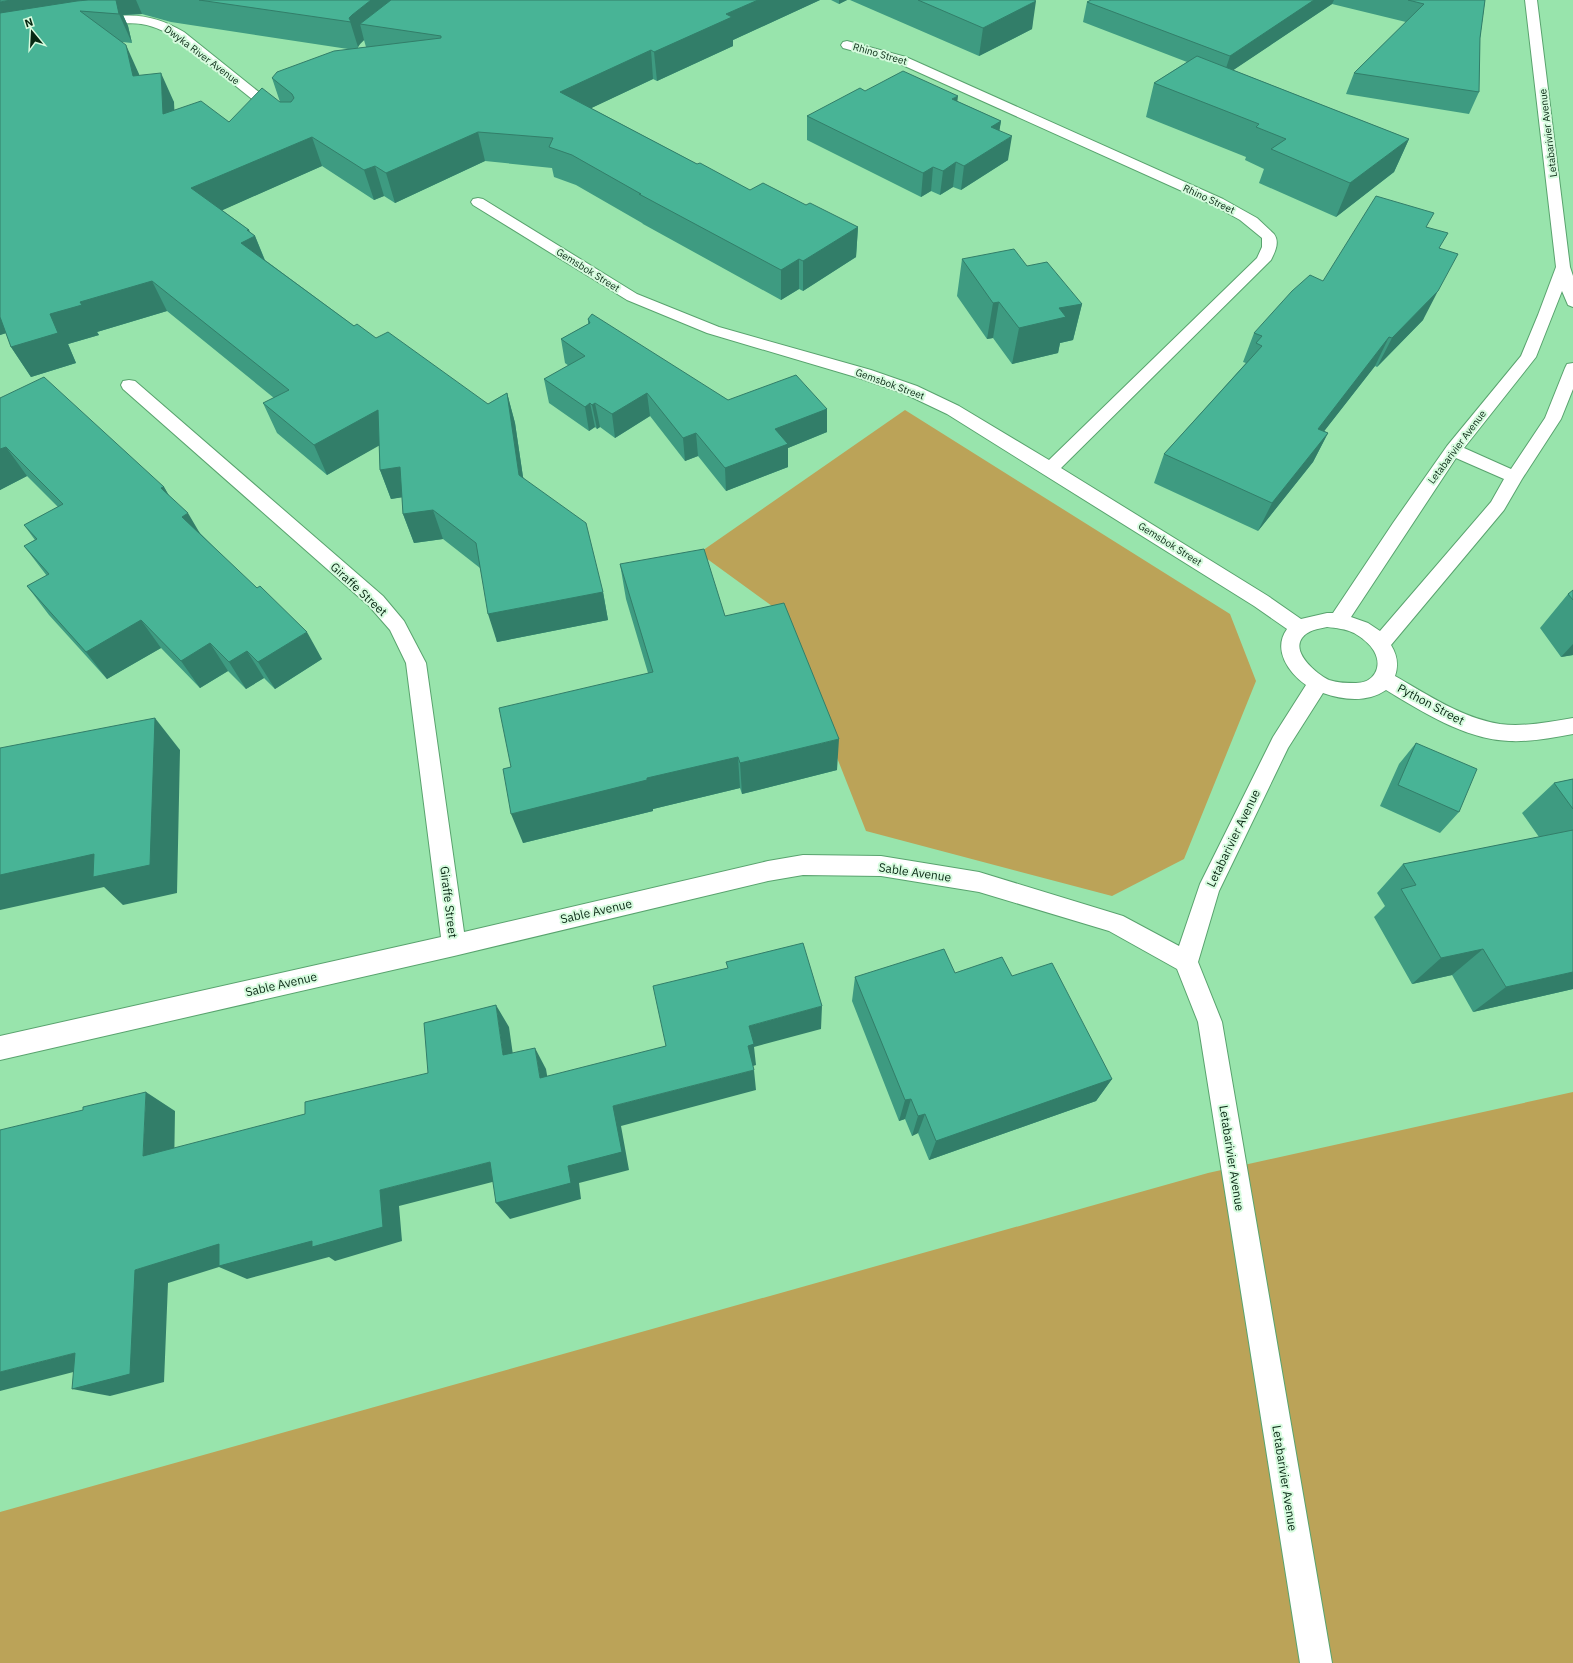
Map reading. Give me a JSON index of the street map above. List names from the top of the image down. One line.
{"streets":{"street":["Rhino Street","Dwyka River Avenue","Letabarivier Avenue","Gemsbok Street","Giraffe Street","Python Street","Sable Avenue"]},"crossings":[["Rhino Street","Gemsbok Street"],["Letabarivier Avenue","Gemsbok Street"],["Letabarivier Avenue","Python Street"],["Letabarivier Avenue","Sable Avenue"],["Gemsbok Street","Python Street"],["Giraffe Street","Sable Avenue"]],"north":"top"}
